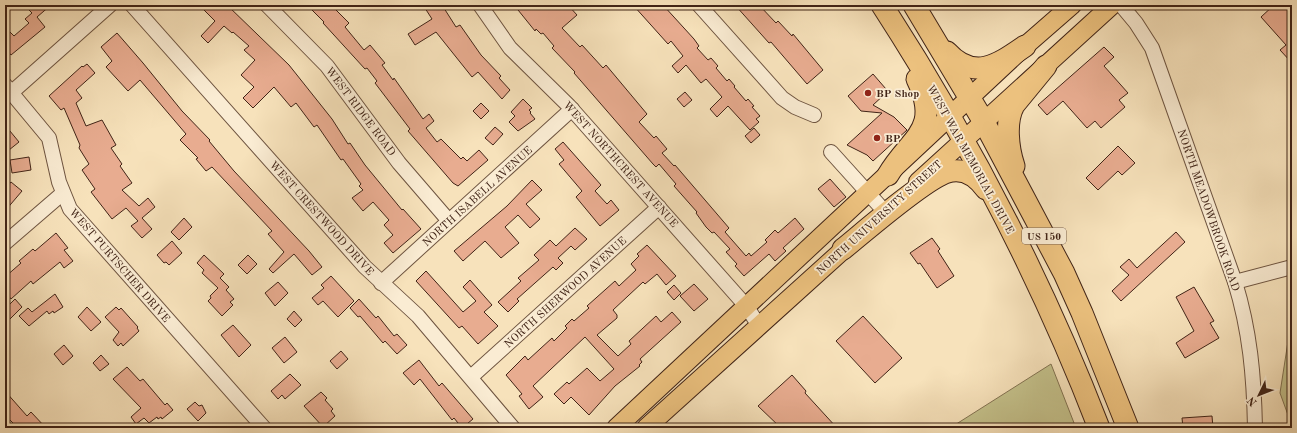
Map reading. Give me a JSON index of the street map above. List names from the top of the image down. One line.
{"streets":{"highway":["WEST WAR MEMORIAL DRIVE","US 150"],"main road":["NORTH UNIVERSITY STREET"],"street":["WEST RIDGE ROAD","WEST NORTHCREST AVENUE","NORTH ISABELL AVENUE","NORTH MEADOWBROOK ROAD","WEST CRESTWOOD DRIVE","WEST PURTSCHER DRIVE","NORTH SHERWOOD AVENUE"]},"crossings":[["WEST RIDGE ROAD","NORTH ISABELL AVENUE"],["WEST WAR MEMORIAL DRIVE","NORTH UNIVERSITY STREET"],["WEST NORTHCREST AVENUE","NORTH ISABELL AVENUE"],["WEST NORTHCREST AVENUE","NORTH UNIVERSITY STREET"],["WEST NORTHCREST AVENUE","NORTH SHERWOOD AVENUE"],["NORTH ISABELL AVENUE","WEST CRESTWOOD DRIVE"],["NORTH UNIVERSITY STREET","US 150"],["WEST CRESTWOOD DRIVE","NORTH SHERWOOD AVENUE"]],"places":["BP Shop","BP"],"north":"bottom left"}
